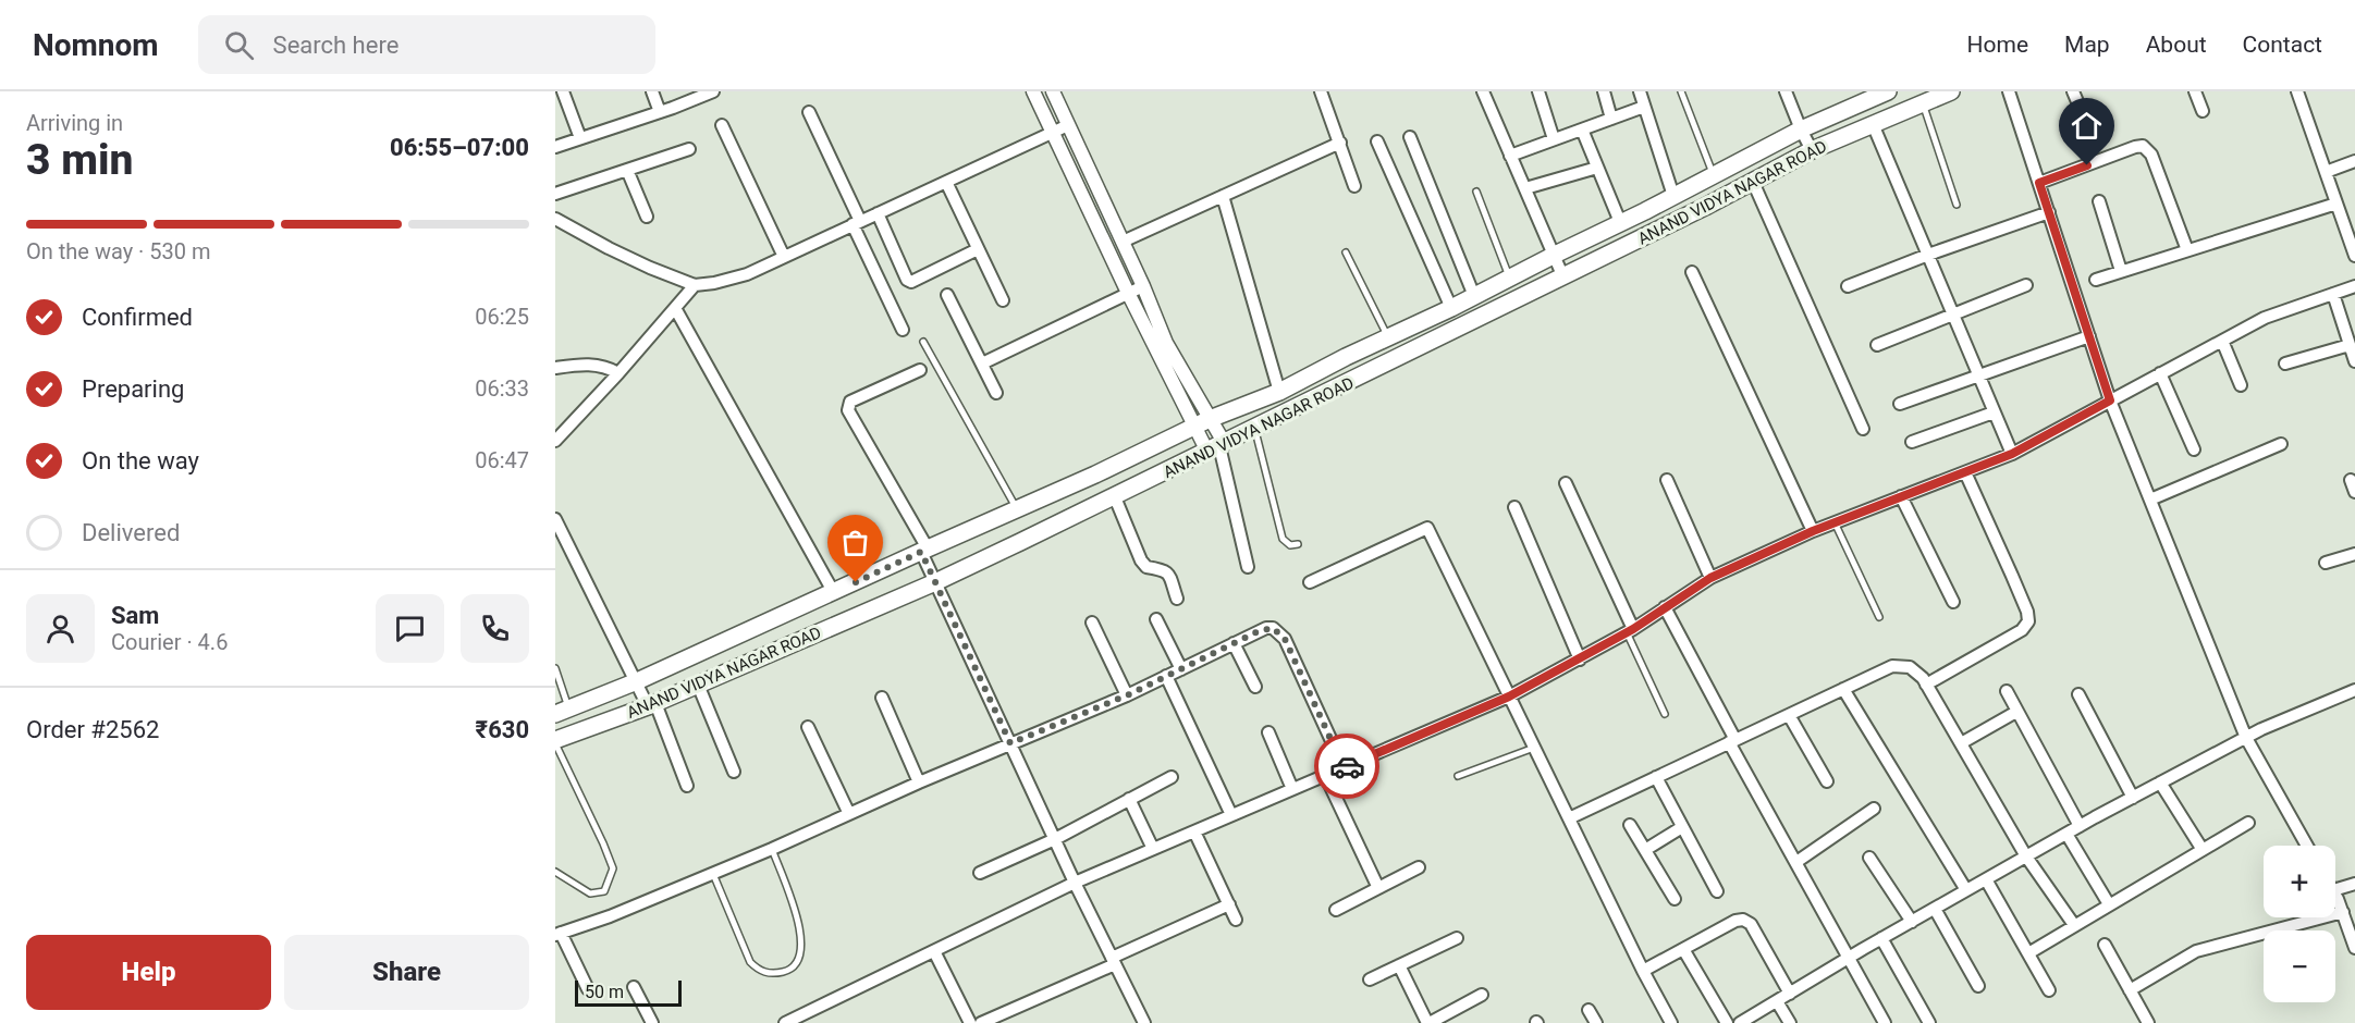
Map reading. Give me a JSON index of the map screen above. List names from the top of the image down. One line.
{"streets":{"main road":["ANAND VIDYA NAGAR ROAD"]},"scale_bar":"50 m","page":{"header":"Nomnom","search":"Search here","nav":["Home","Map","About","Contact"],"heading":["3 min","Arriving in","06:55–07:00"],"panel":["Sam","Courier · 4.6","Order #2562","₹630"],"bar":"On the way · 530 m","list":[["Confirmed","06:25"],["Preparing","06:33"],["On the way","06:47"],"Delivered"],"map_buttons":["+","−"],"buttons":["Help","Share"],"scale":"50 m"}}
